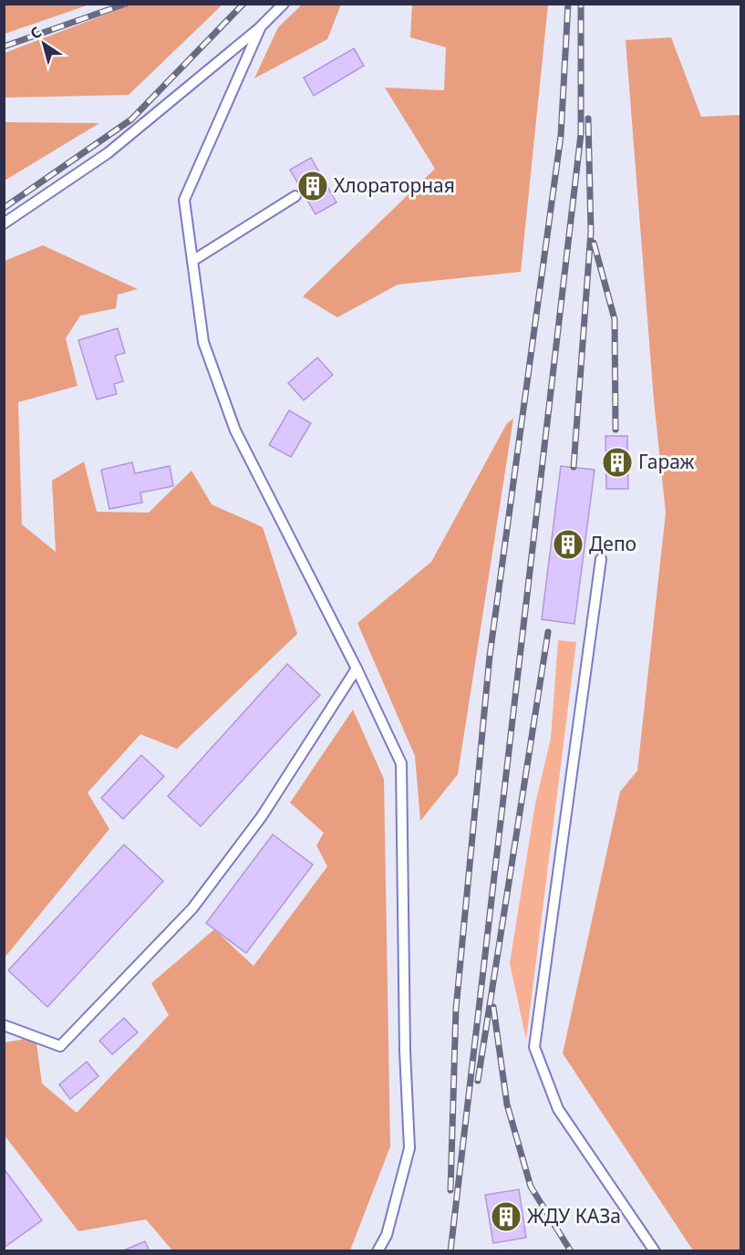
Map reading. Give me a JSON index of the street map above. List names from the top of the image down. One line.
{"places":{"building":["Хлораторная","Гараж","Депо","ЖДУ КАЗа"]},"north":"top left"}
